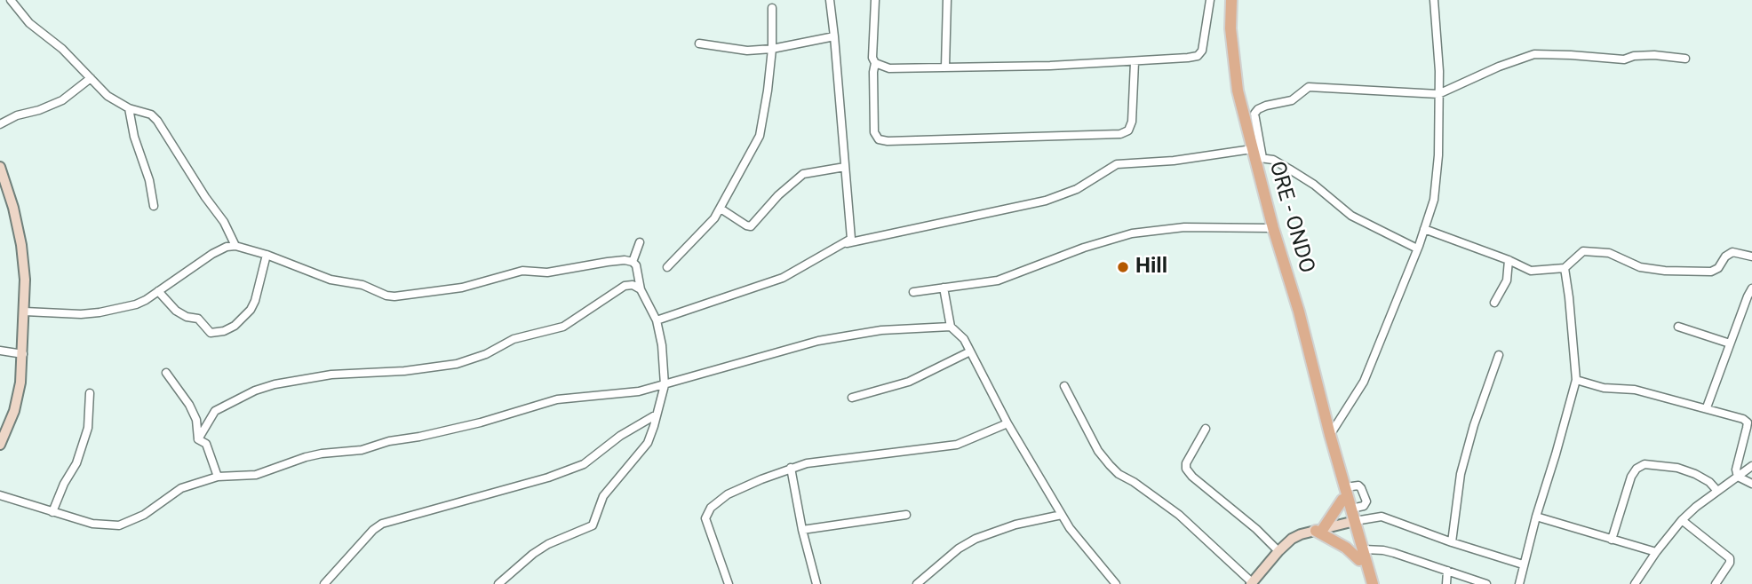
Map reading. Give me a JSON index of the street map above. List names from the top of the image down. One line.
{"streets":{"main road":["ORE - ONDO"]},"places":["Hill"]}
